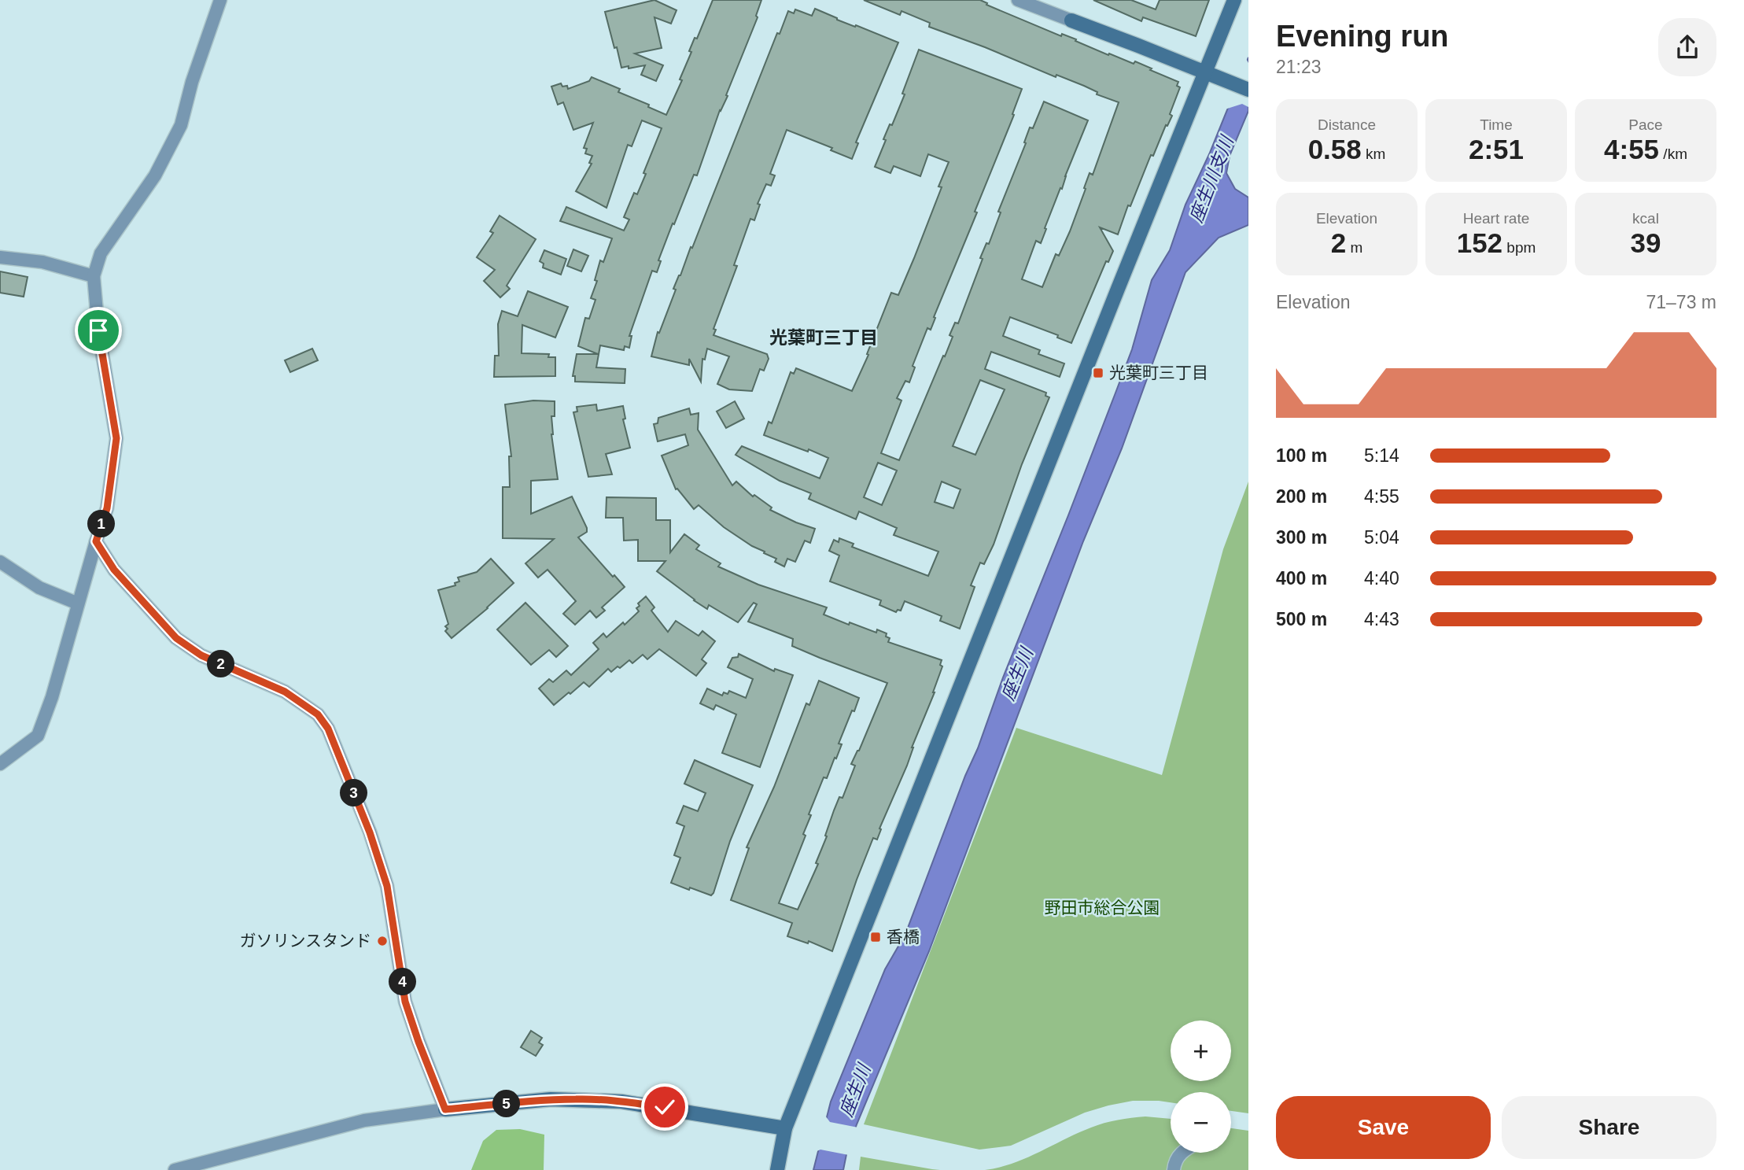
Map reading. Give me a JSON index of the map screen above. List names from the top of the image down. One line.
{"districts":["光葉町三丁目"],"water":["座生川支川","座生川"],"parks":["野田市総合公園"],"places":{"transit":["光葉町三丁目","香橋"],"other":["ガソリンスタンド"]},"page":{"heading":["Evening run","21:23"],"stats":[["Distance","0.58 km"],["Time","2:51"],["Pace","4:55 /km"],["Elevation","2 m"],["Heart rate","152 bpm"],["kcal","39"]],"chart":["Elevation","71–73 m"],"list":[{"name":"100 m","note":"5:14"},{"name":"200 m","note":"4:55"},{"name":"300 m","note":"5:04"},{"name":"400 m","note":"4:40"},{"name":"500 m","note":"4:43"}],"pins":["1","2","3","4","5"],"map_buttons":["+","−"],"buttons":["Save","Share"]}}
